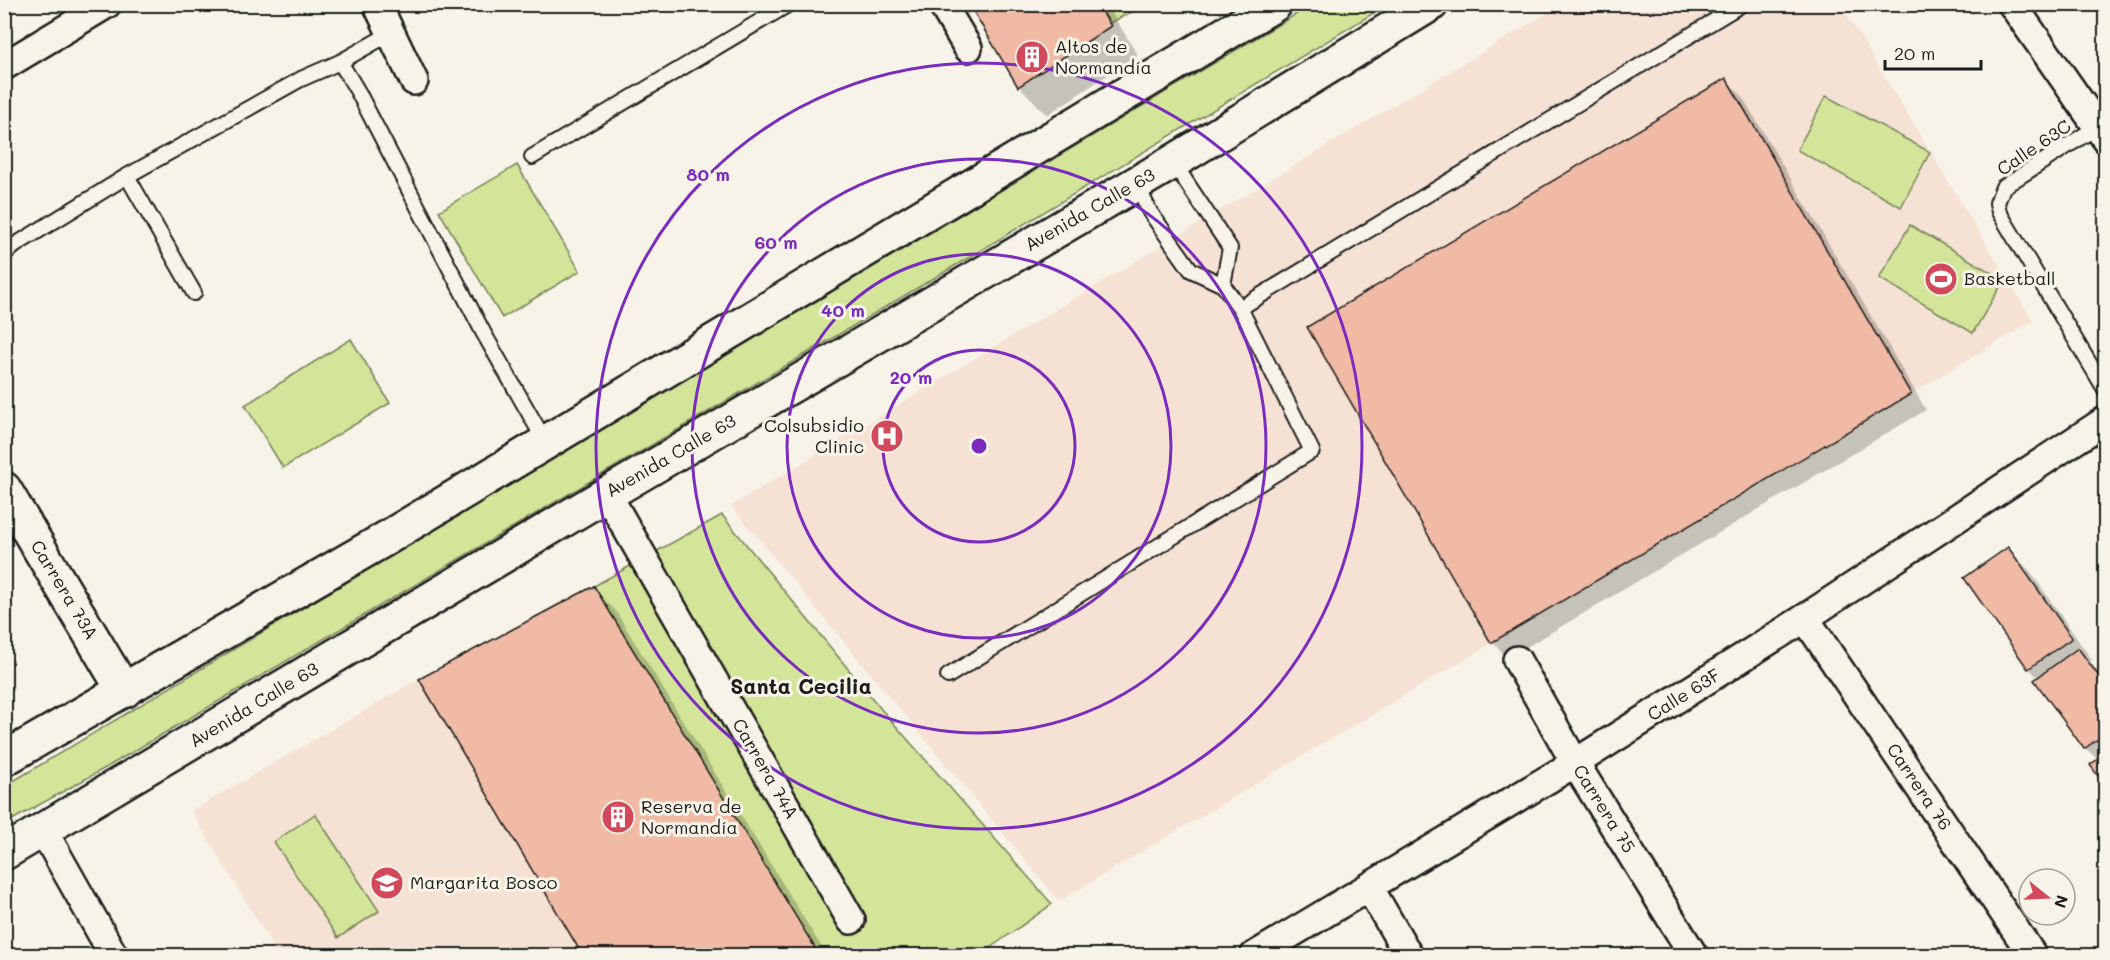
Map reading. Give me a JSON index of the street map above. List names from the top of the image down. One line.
{"streets":{"main road":["Avenida Calle 63","Carrera 73A"],"street":["Calle 63F","Carrera 74A","Carrera 76","Carrera 75"],"lane":["Calle 63C"]},"crossings":[["Avenida Calle 63","Carrera 74A"],["Calle 63F","Carrera 76"],["Calle 63F","Carrera 75"]],"districts":["Santa Cecilia"],"places":{"building":["Altos de Normandía","Reserva de Normandía"],"sports":["Basketball"],"hospital":["Colsubsidio Clinic"],"school or university":["Margarita Bosco"]},"scale_bar":"20 m","north":"right","rings":["80 m","60 m","40 m","20 m"]}
